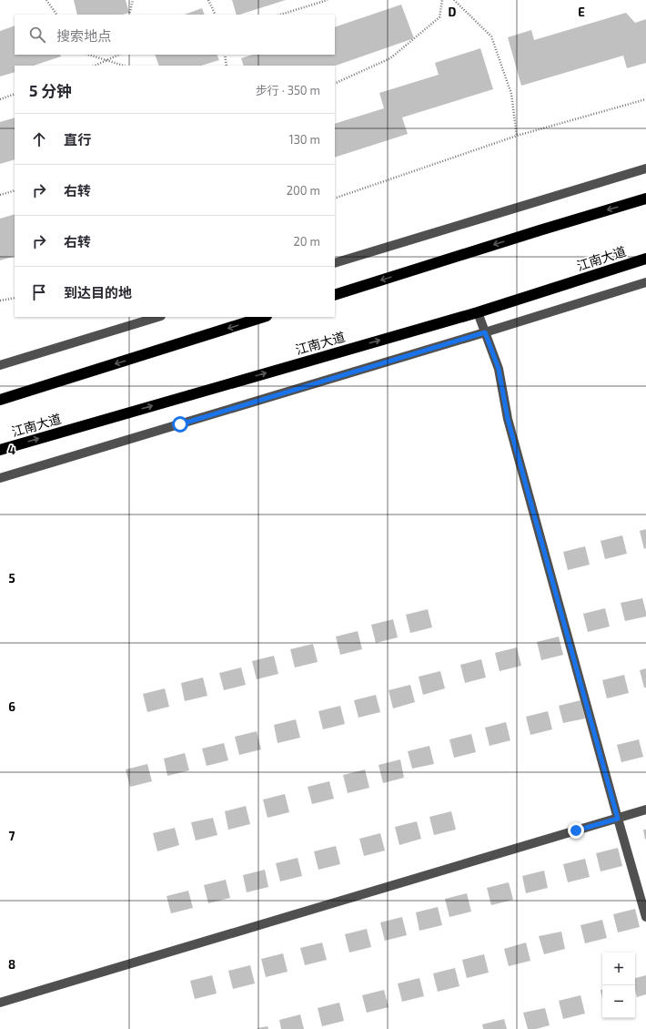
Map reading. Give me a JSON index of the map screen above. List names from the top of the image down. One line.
{"streets":{"highway":["江南大道"]},"page":{"search":"搜索地点","heading":["5 分钟","步行 · 350 m"],"list":[["直行","130 m"],["右转","200 m"],["右转","20 m"],"到达目的地"],"map_buttons":["+","−"]},"grid":{"columns":["D","E"],"rows":["4","5","6","7","8"]}}
